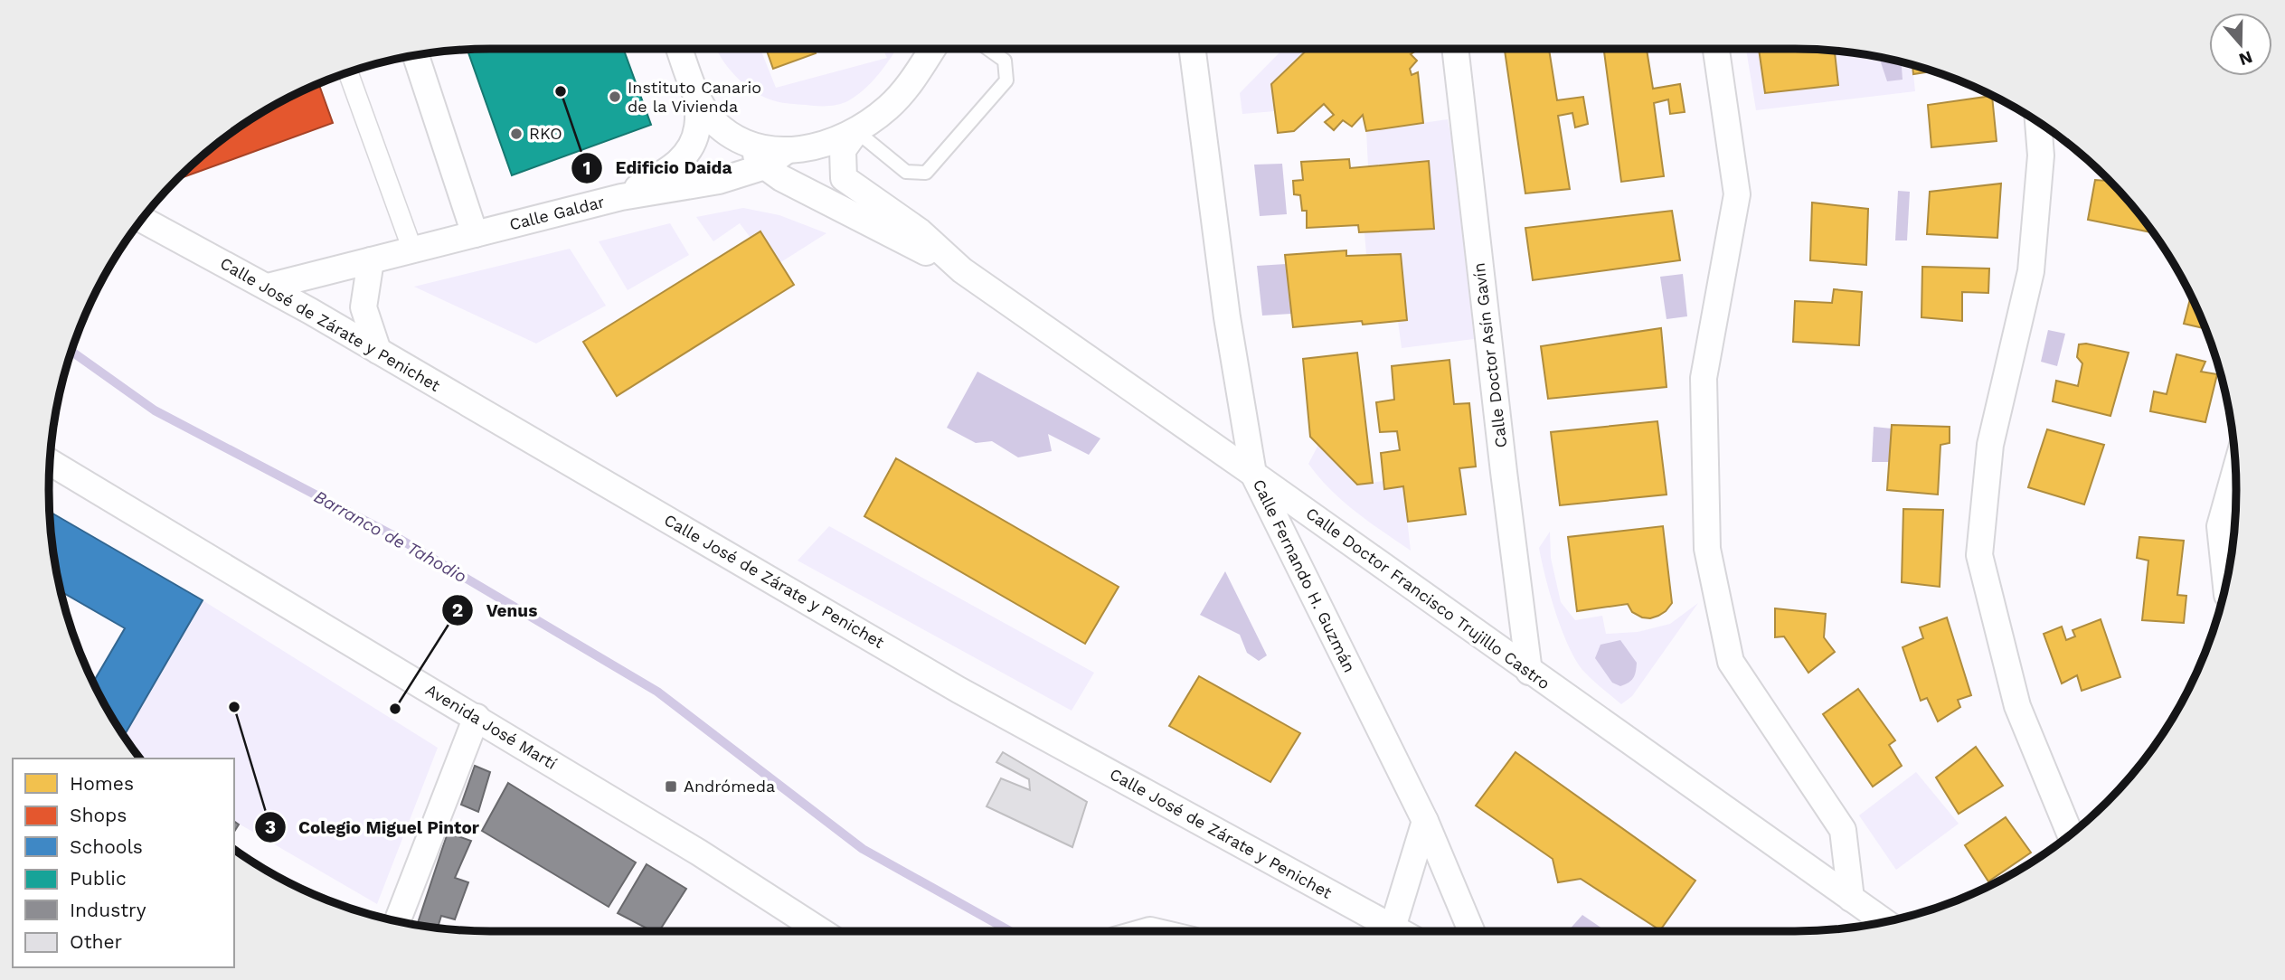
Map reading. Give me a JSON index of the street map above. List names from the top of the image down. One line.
{"streets":{"street":["Calle Galdar","Calle José de Zárate y Penichet","Calle Doctor Asín Gavín","Calle Fernando H. Guzmán","Calle Doctor Francisco Trujillo Castro","Avenida José Martí"]},"crossings":[["Calle Galdar","Calle José de Zárate y Penichet"],["Calle Galdar","Calle Doctor Francisco Trujillo Castro"],["Calle Doctor Asín Gavín","Calle Doctor Francisco Trujillo Castro"],["Calle Fernando H. Guzmán","Calle Doctor Francisco Trujillo Castro"]],"water":["Barranco de Tahodio"],"places":{"other":["Edificio Daida","Instituto Canario de la Vivienda","RKO","Colegio Miguel Pintor","Venus"],"transit":["Andrómeda"]},"legend":["Homes","Shops","Schools","Public","Industry","Other"],"north":"bottom"}
